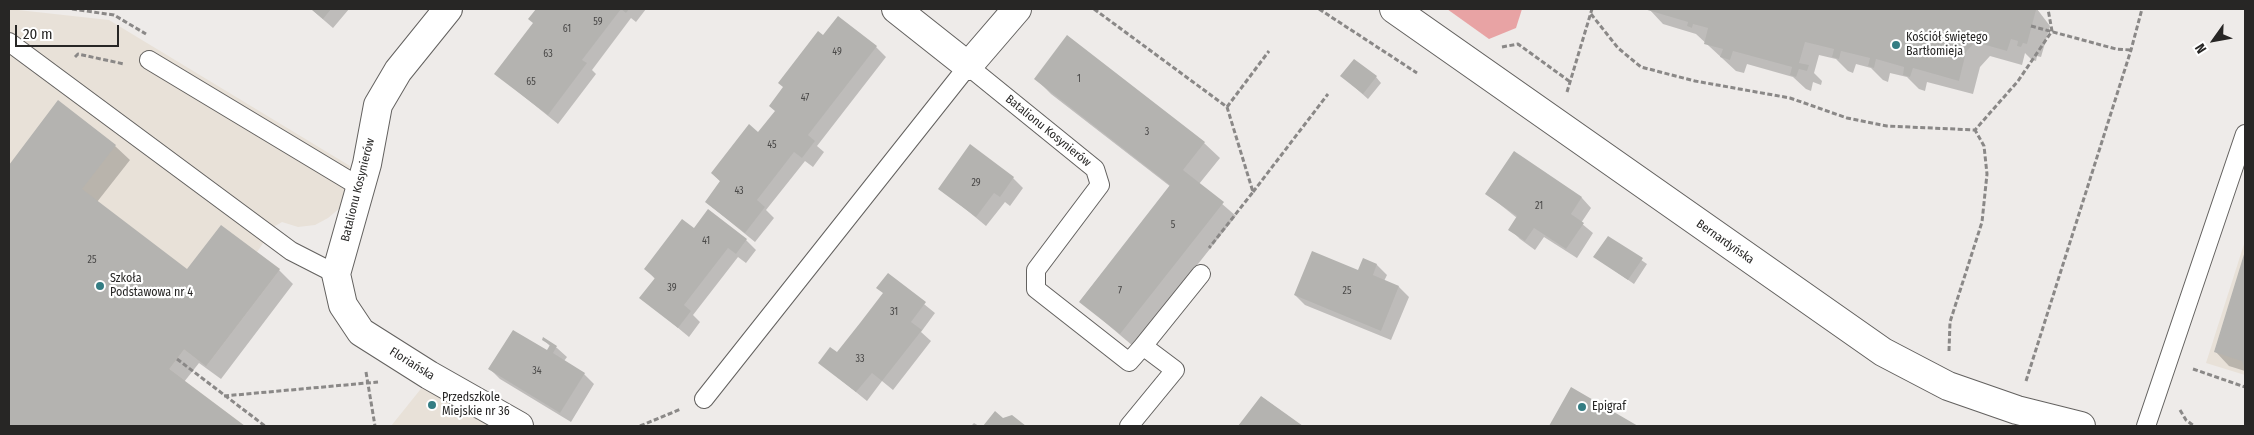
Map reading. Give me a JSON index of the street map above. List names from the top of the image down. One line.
{"streets":{"street":["Batalionu Kosynierów","Bernardyńska","Floriańska"]},"crossings":[["Batalionu Kosynierów","Floriańska"]],"places":["Kościół świętego Bartłomieja","Szkoła Podstawowa nr 4","Przedszkole Miejskie nr 36","Epigraf"],"house_numbers":["59","61","49","63","1","65","47","3","45","29","43","21","5","41","25","39","7","25","31","33","34"],"scale_bar":"20 m","north":"bottom left"}
